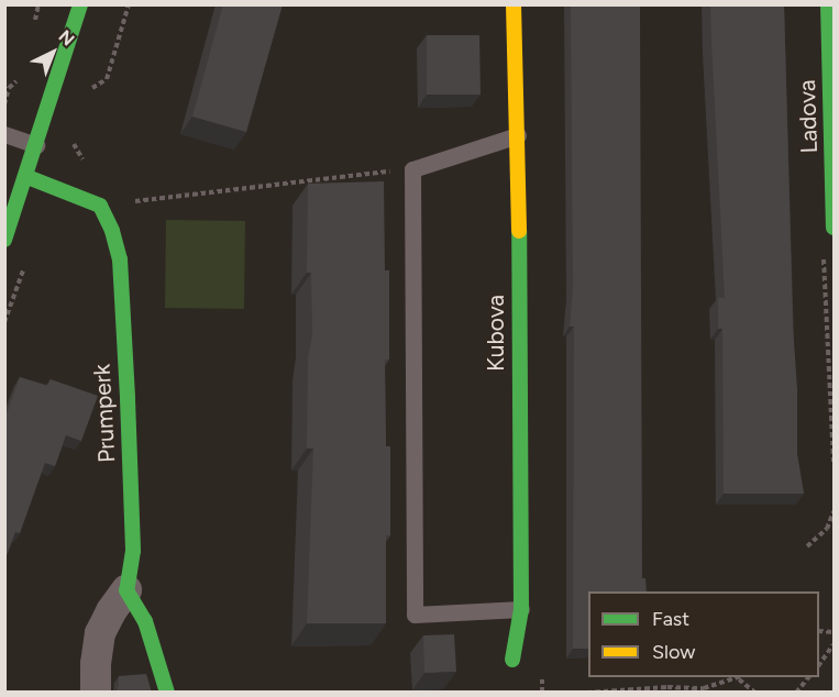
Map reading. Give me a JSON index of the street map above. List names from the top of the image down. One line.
{"streets":{"street":["Ladova","Kubova","Prumperk"]},"legend":["Fast","Slow"],"north":"top right"}
